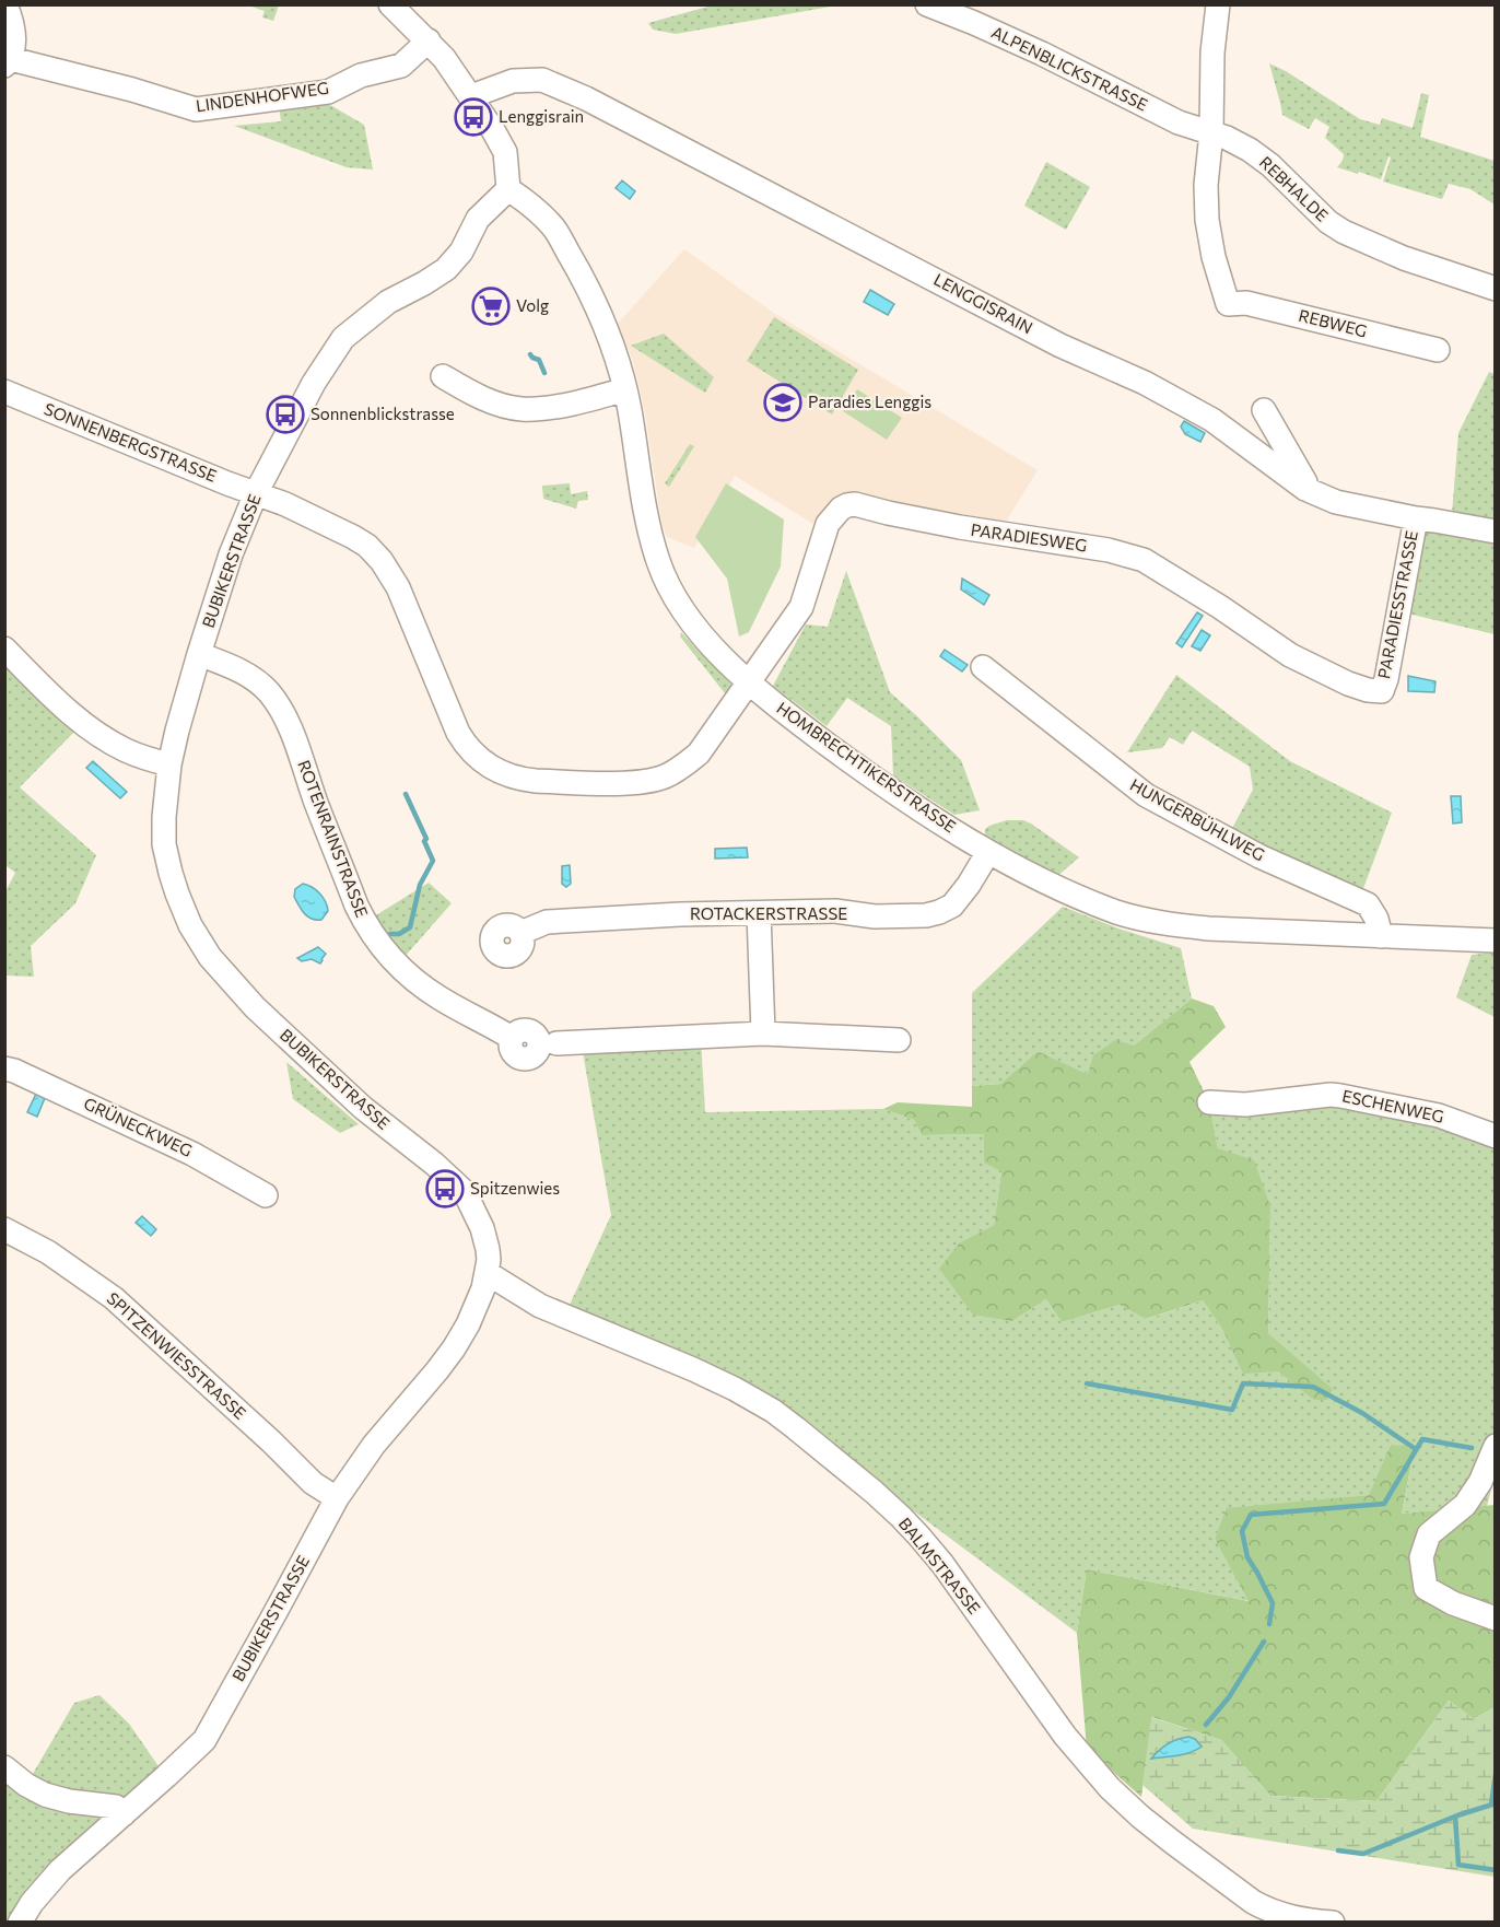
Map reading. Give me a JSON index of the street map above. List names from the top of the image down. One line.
{"streets":{"street":["ALPENBLICKSTRASSE","LINDENHOFWEG","REBHALDE","LENGGISRAIN","REBWEG","SONNENBERGSTRASSE","PARADIESWEG","BUBIKERSTRASSE","PARADIESSTRASSE","HOMBRECHTIKERSTRASSE","HUNGERBÜHLWEG","ROTENRAINSTRASSE","ROTACKERSTRASSE","ESCHENWEG","GRÜNECKWEG","SPITZENWIESSTRASSE","BALMSTRASSE"]},"crossings":[["ALPENBLICKSTRASSE","REBHALDE"],["ALPENBLICKSTRASSE","REBWEG"],["REBHALDE","REBWEG"],["LENGGISRAIN","PARADIESSTRASSE"],["SONNENBERGSTRASSE","BUBIKERSTRASSE"],["PARADIESWEG","PARADIESSTRASSE"],["PARADIESWEG","HOMBRECHTIKERSTRASSE"],["BUBIKERSTRASSE","HOMBRECHTIKERSTRASSE"],["BUBIKERSTRASSE","ROTENRAINSTRASSE"],["BUBIKERSTRASSE","SPITZENWIESSTRASSE"],["BUBIKERSTRASSE","BALMSTRASSE"],["HOMBRECHTIKERSTRASSE","HUNGERBÜHLWEG"],["HOMBRECHTIKERSTRASSE","ROTACKERSTRASSE"]],"places":{"bus stop":["Lenggisrain","Sonnenblickstrasse","Spitzenwies"],"supermarket":["Volg"],"school or university":["Paradies Lenggis"]}}
